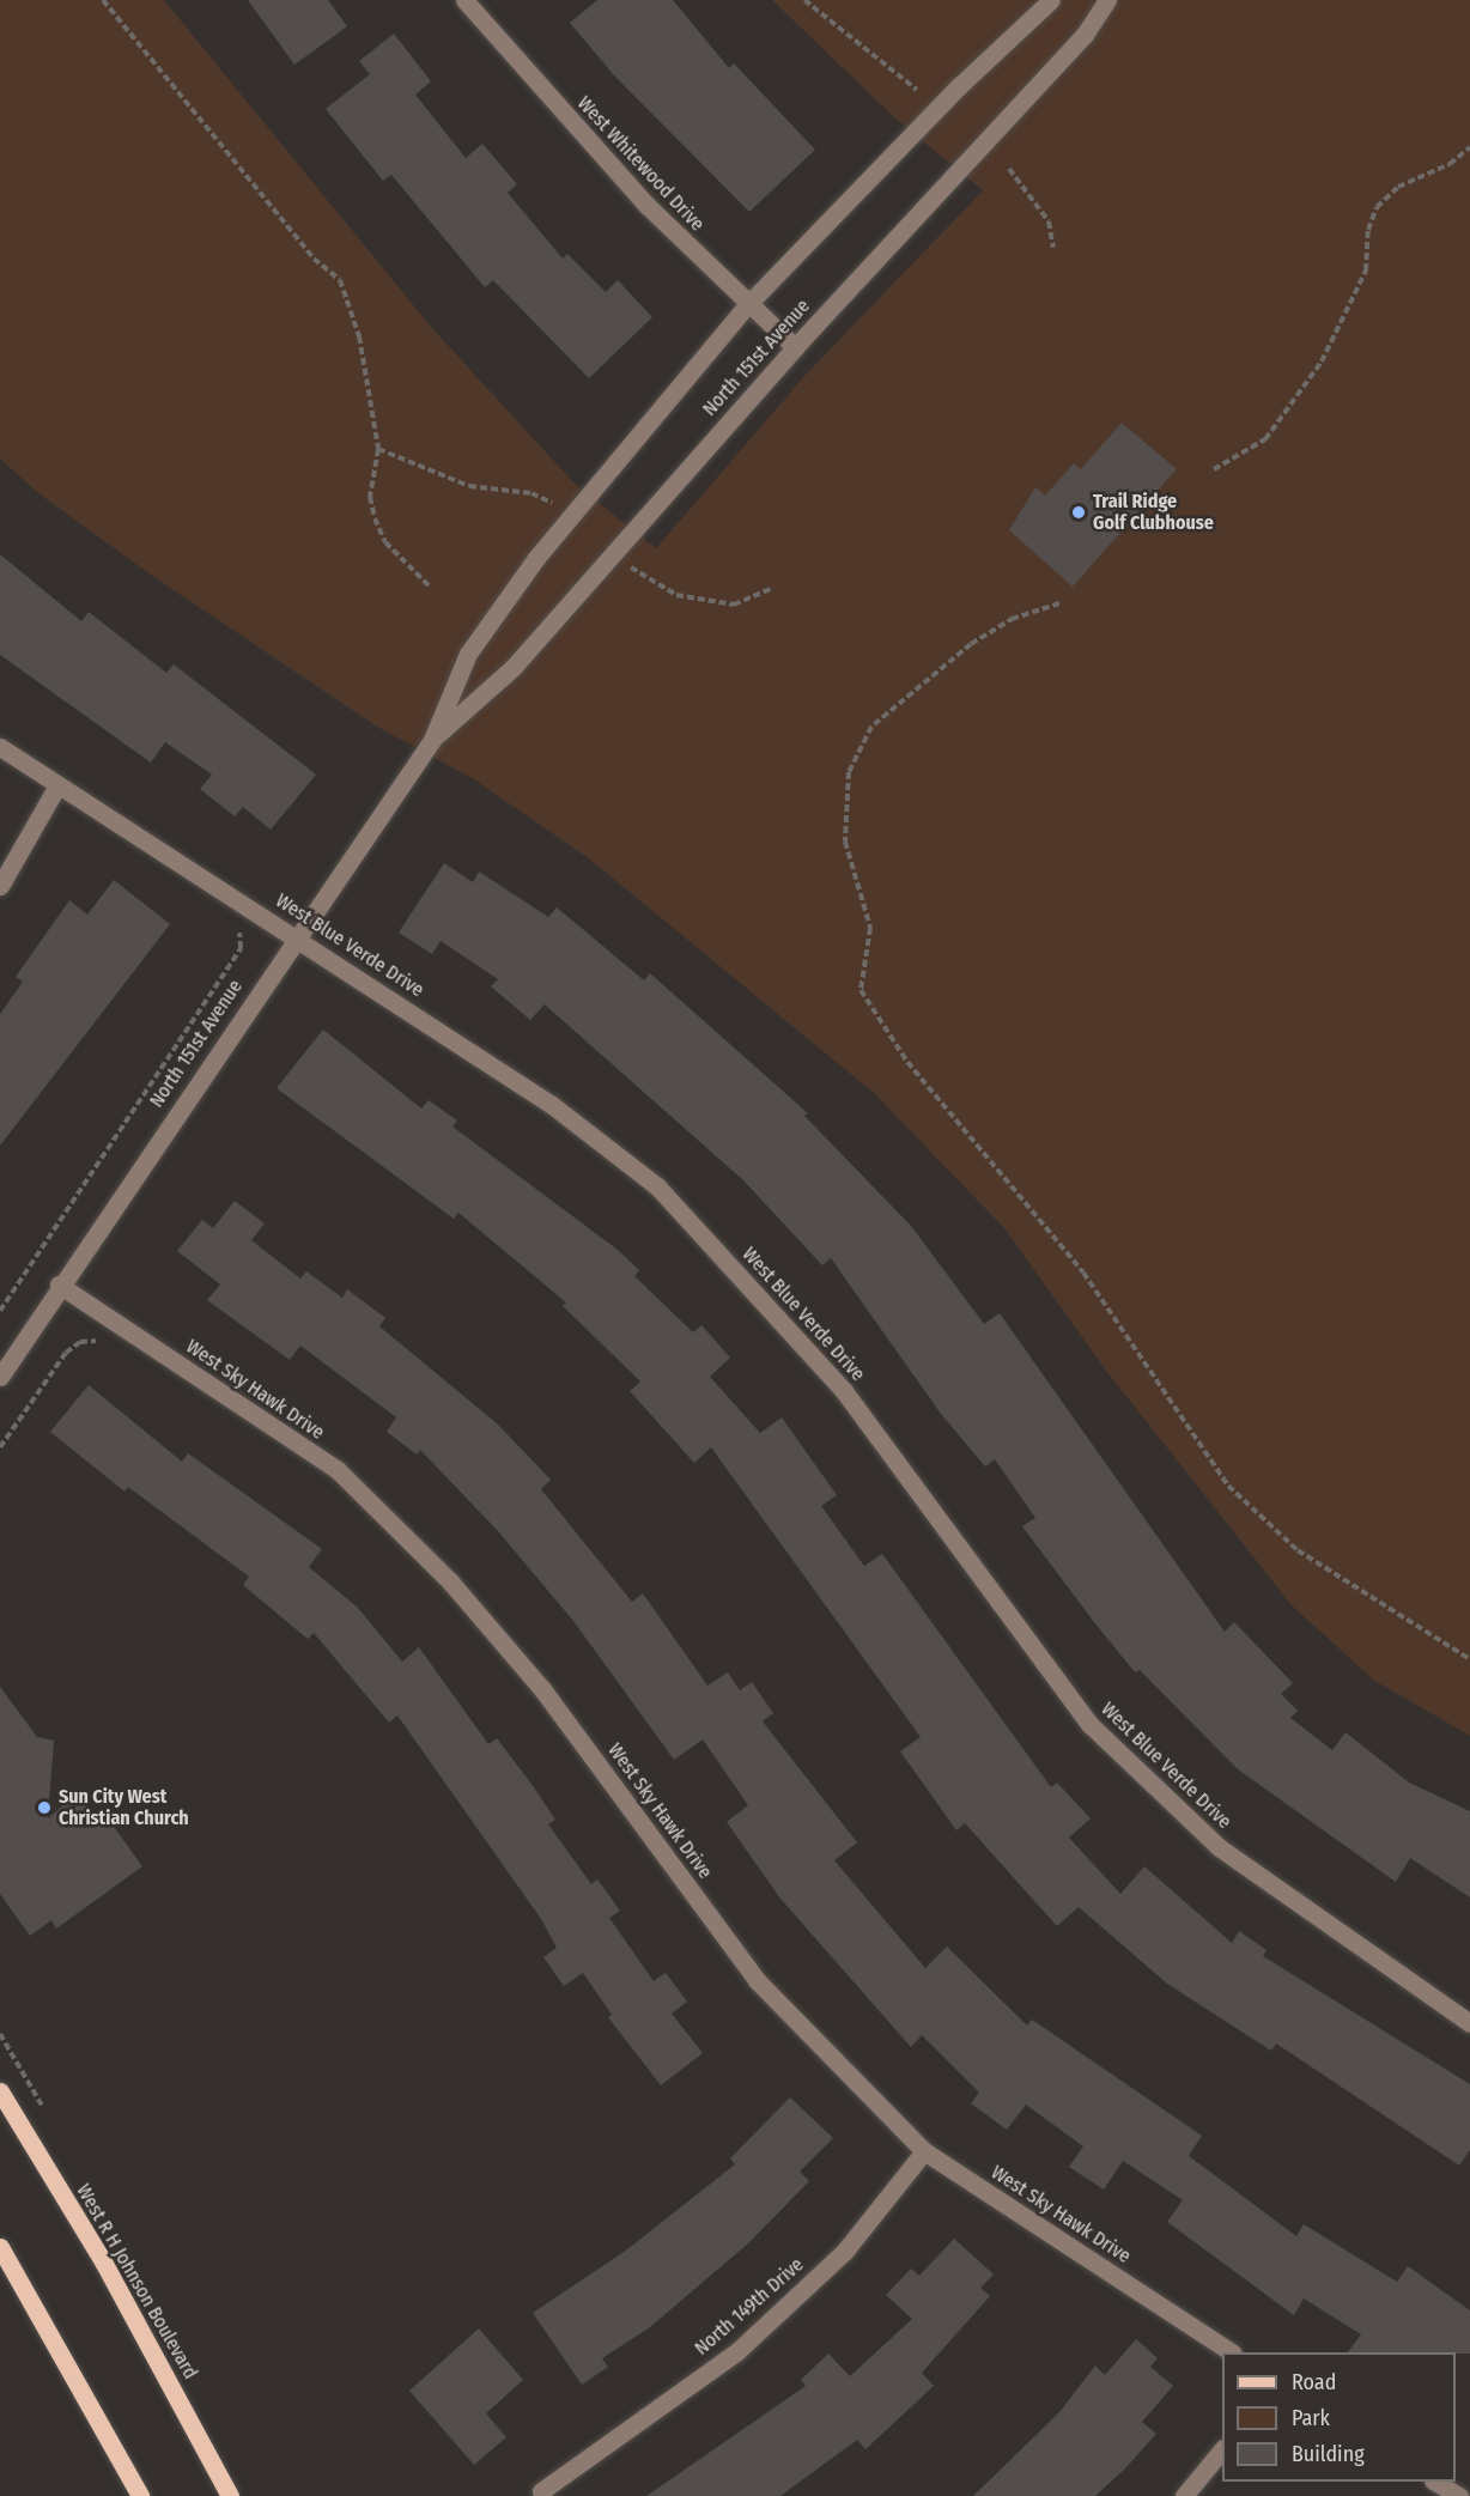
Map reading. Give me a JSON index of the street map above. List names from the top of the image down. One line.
{"streets":{"main road":["West R H Johnson Boulevard"],"street":["West Whitewood Drive","North 151st Avenue","West Blue Verde Drive","West Sky Hawk Drive","North 149th Drive"]},"crossings":[["West Whitewood Drive","North 151st Avenue"],["North 151st Avenue","West Blue Verde Drive"],["North 151st Avenue","West Sky Hawk Drive"],["West Sky Hawk Drive","North 149th Drive"]],"places":["Trail Ridge Golf Clubhouse","Sun City West Christian Church"],"legend":["Road","Park","Building"]}
